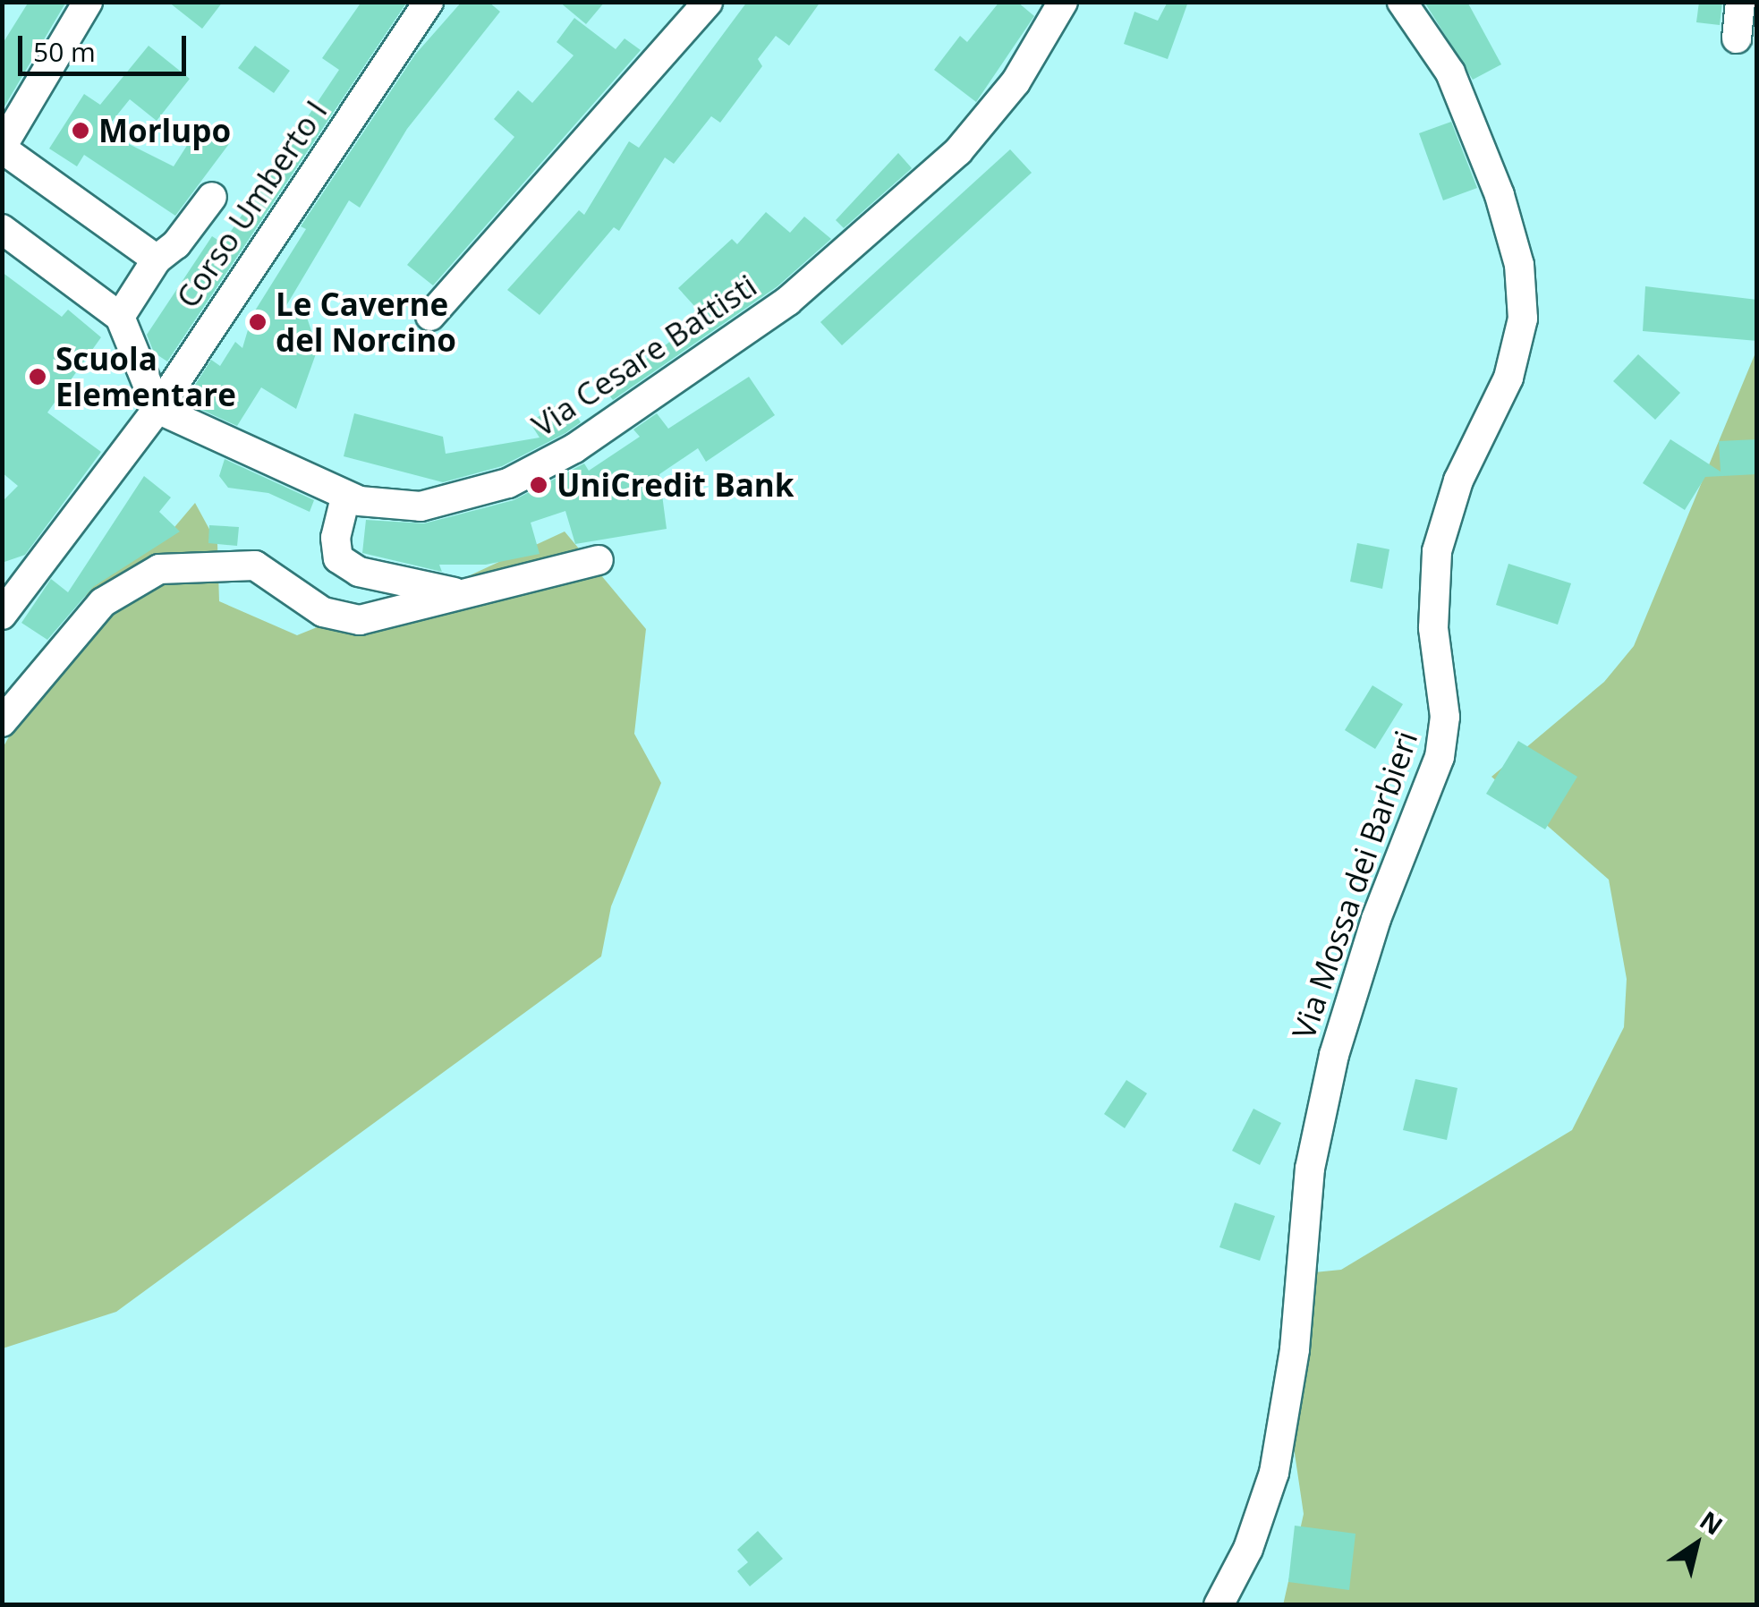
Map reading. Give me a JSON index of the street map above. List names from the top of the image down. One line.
{"streets":{"street":["Corso Umberto I","Via Cesare Battisti","Via Mossa dei Barbieri"]},"crossings":[["Corso Umberto I","Via Cesare Battisti"]],"places":["Morlupo","Le Caverne del Norcino","Scuola Elementare","UniCredit Bank"],"scale_bar":"50 m","north":"top right"}
